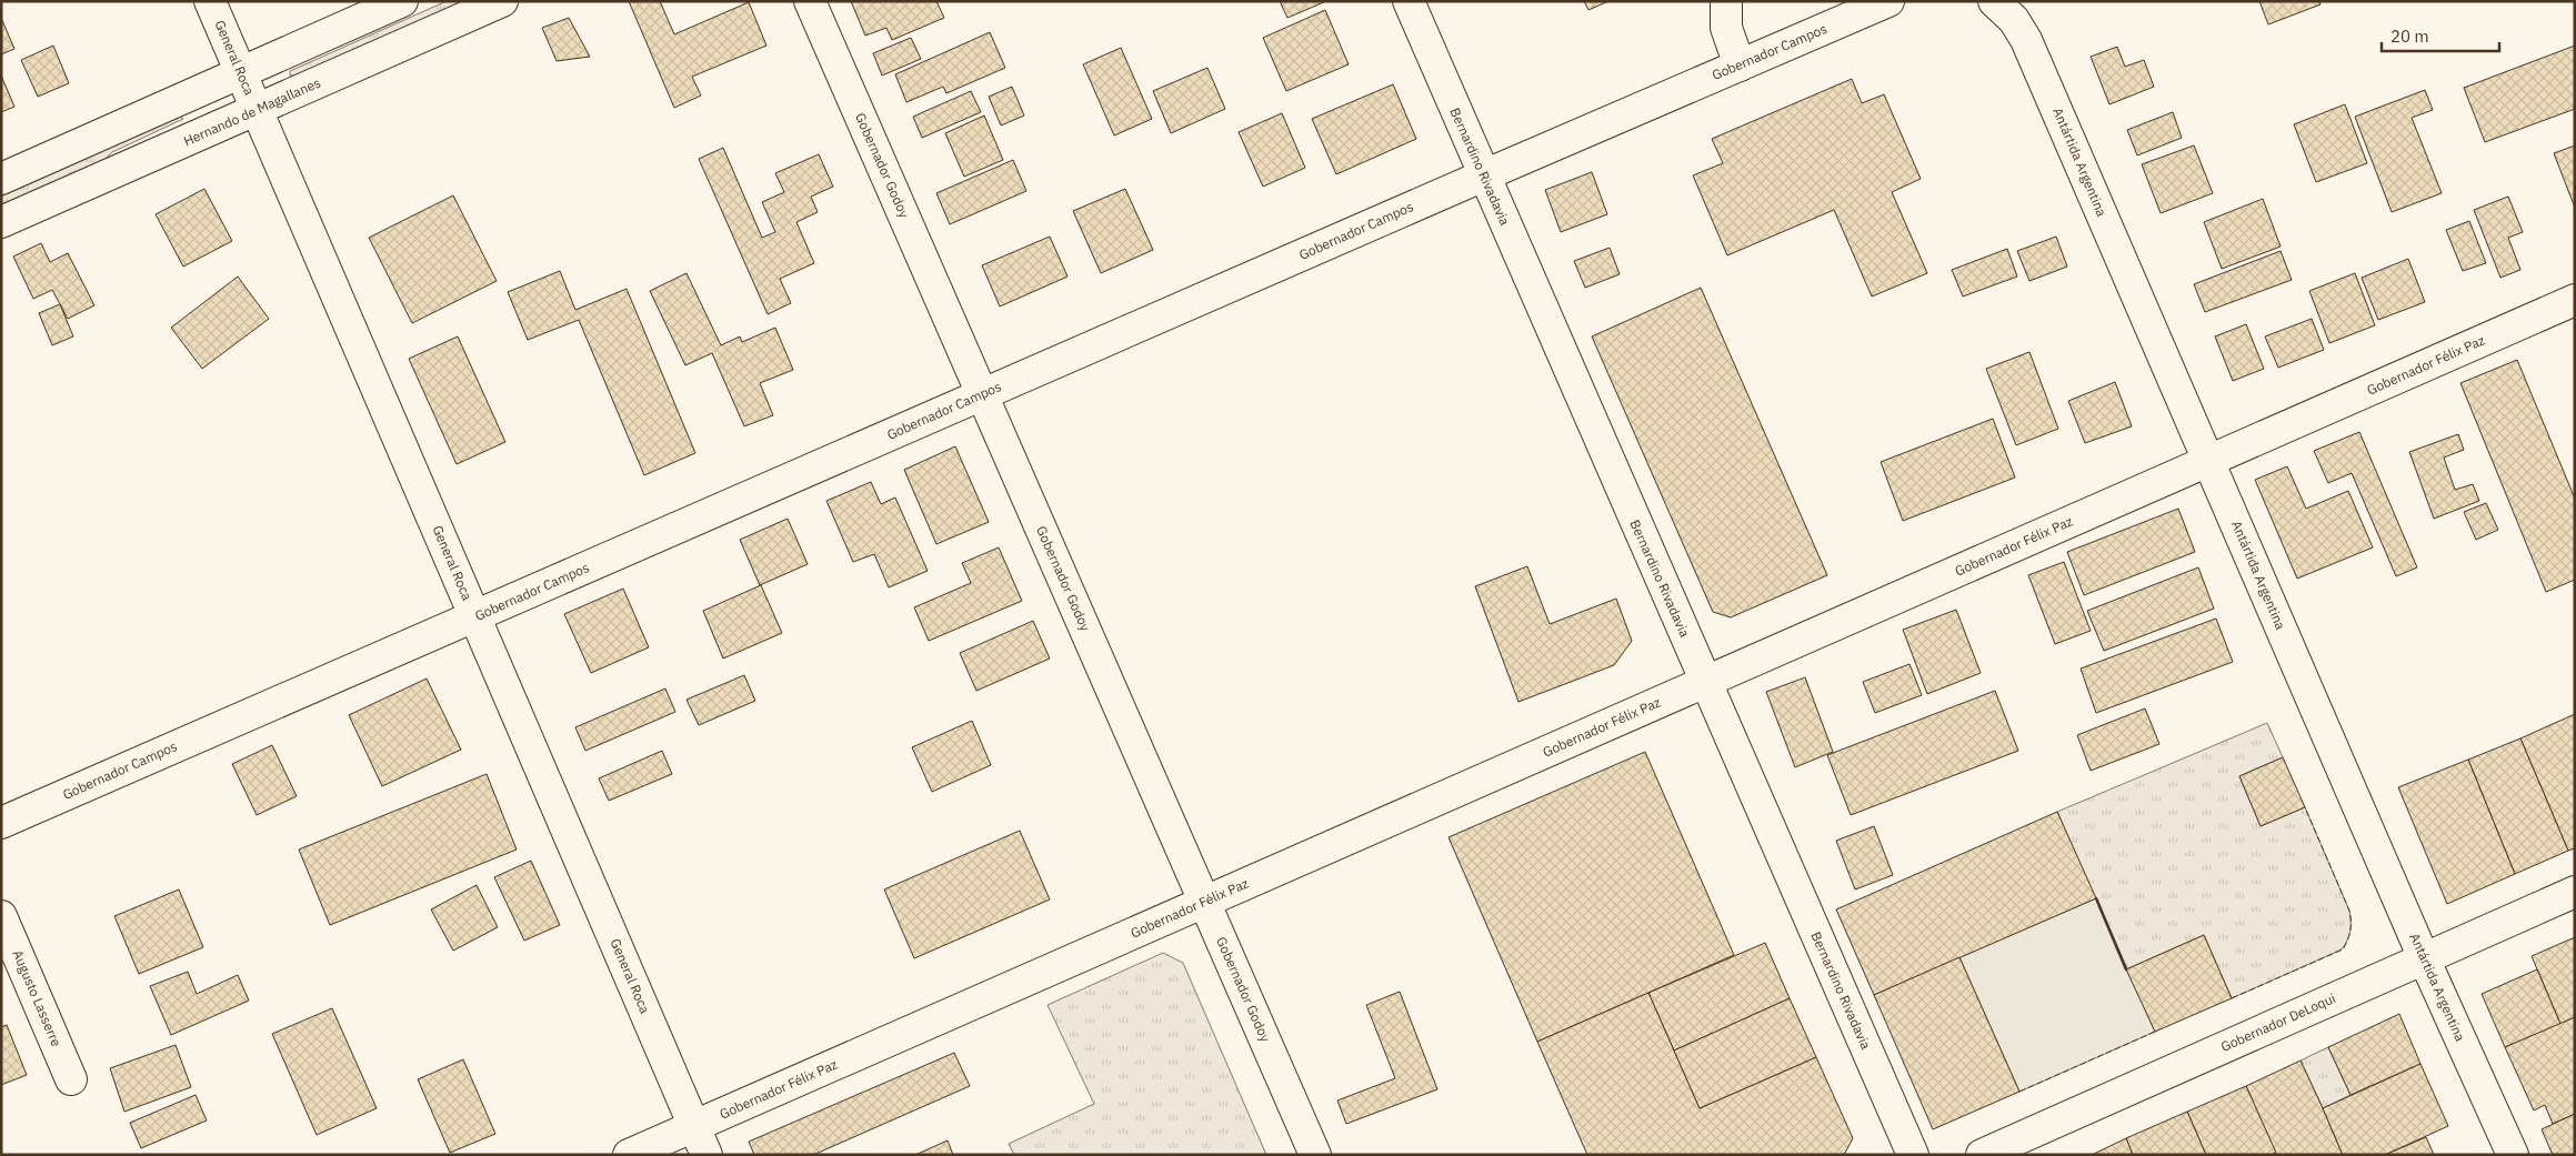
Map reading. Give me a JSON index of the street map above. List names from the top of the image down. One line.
{"streets":{"street":["Gobernador Campos","General Roca","Hernando de Magallanes","Antártida Argentina","Gobernador Godoy","Bernardino Rivadavia","Gobernador Félix Paz","Augusto Lasserre","Gobernador DeLoqui"]},"crossings":[["Gobernador Campos","General Roca"],["Gobernador Campos","Gobernador Godoy"],["Gobernador Campos","Bernardino Rivadavia"],["General Roca","Hernando de Magallanes"],["General Roca","Gobernador Félix Paz"],["Antártida Argentina","Gobernador Félix Paz"],["Antártida Argentina","Gobernador DeLoqui"],["Gobernador Godoy","Gobernador Félix Paz"],["Bernardino Rivadavia","Gobernador Félix Paz"]],"scale_bar":"20 m"}
